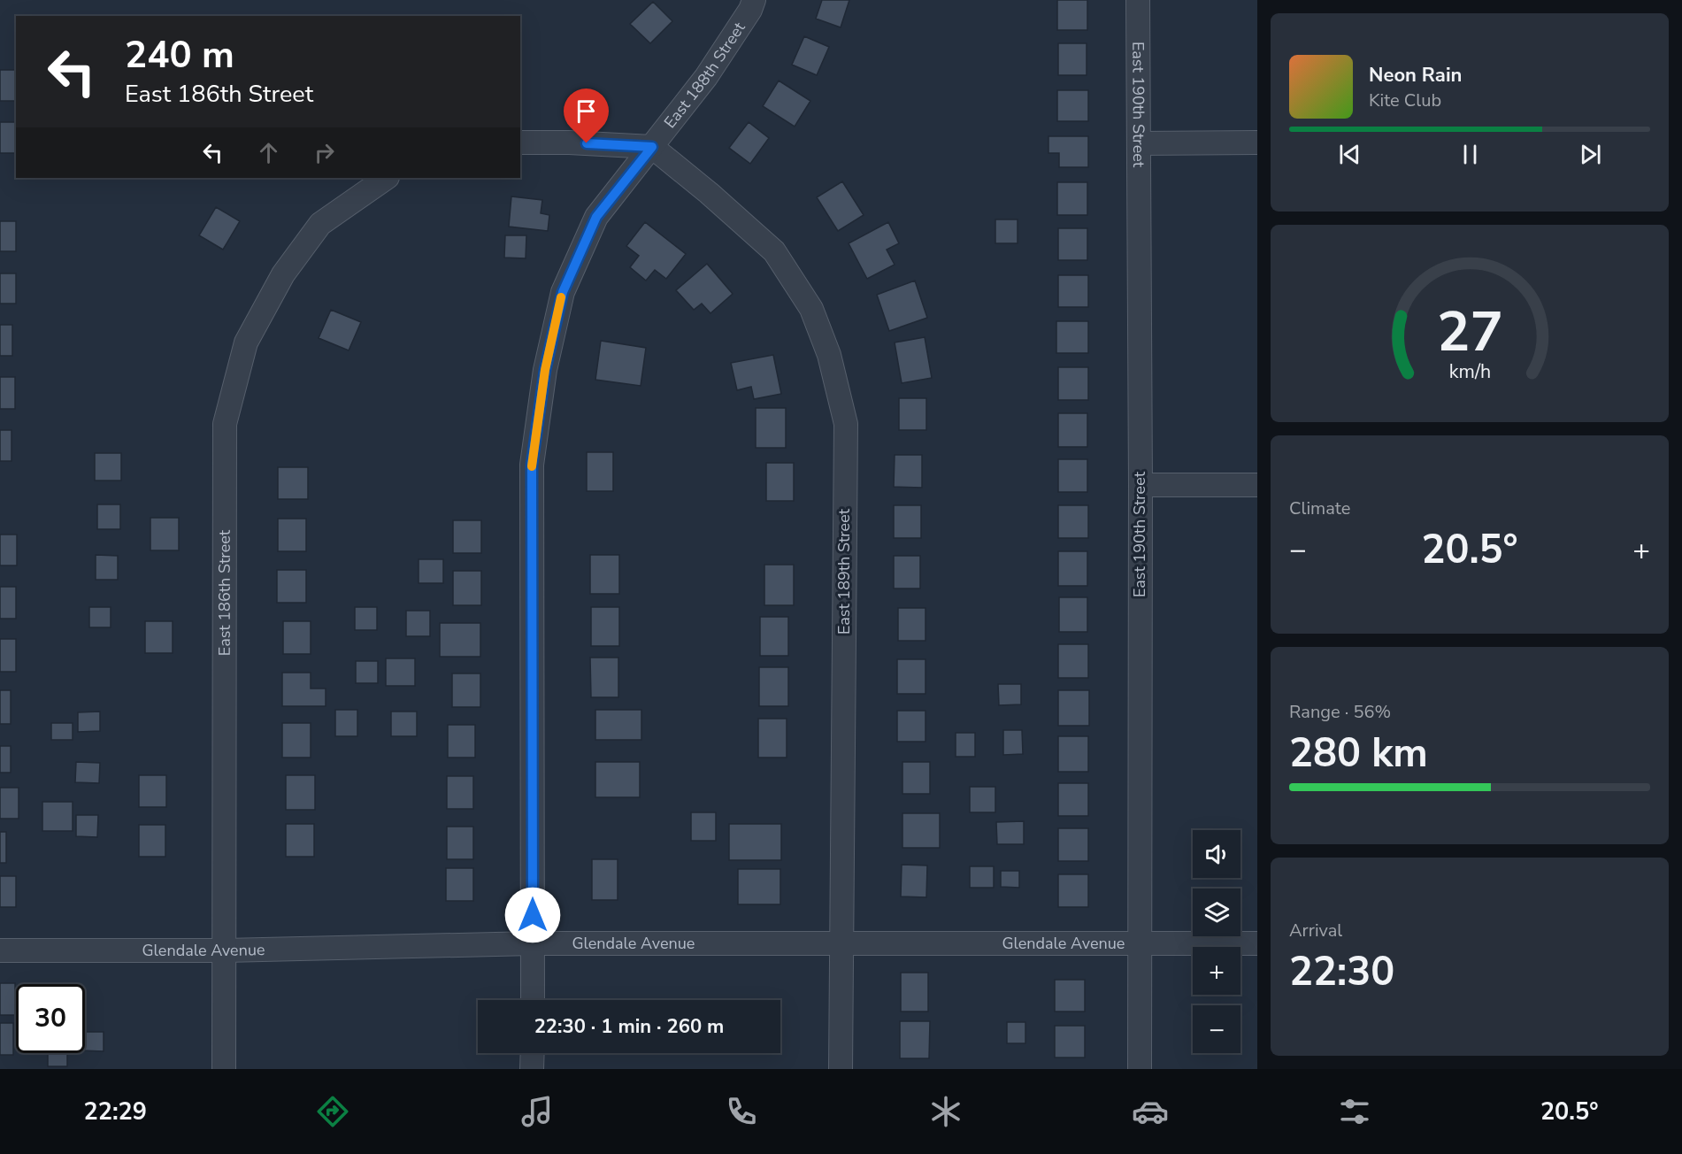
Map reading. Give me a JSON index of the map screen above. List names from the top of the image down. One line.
{"streets":{"street":["East 188th Street","East 190th Street","East 189th Street","East 186th Street","Glendale Avenue"]},"crossings":[["East 188th Street","East 189th Street"],["East 188th Street","Glendale Avenue"],["East 190th Street","Glendale Avenue"],["East 189th Street","Glendale Avenue"],["East 186th Street","Glendale Avenue"]],"page":{"turn":["240 m","East 186th Street"],"song":["Neon Rain","Kite Club"],"tile":["Climate",["Range · 56%","280 km"],["Arrival","22:30"]],"heat":["−","20.5°","+"],"map_buttons":["+","−"],"limit":"30","trip":"22:30 · 1 min · 260 m","tabs":["22:29","20.5°"],"gauge":["27","km/h"]}}
